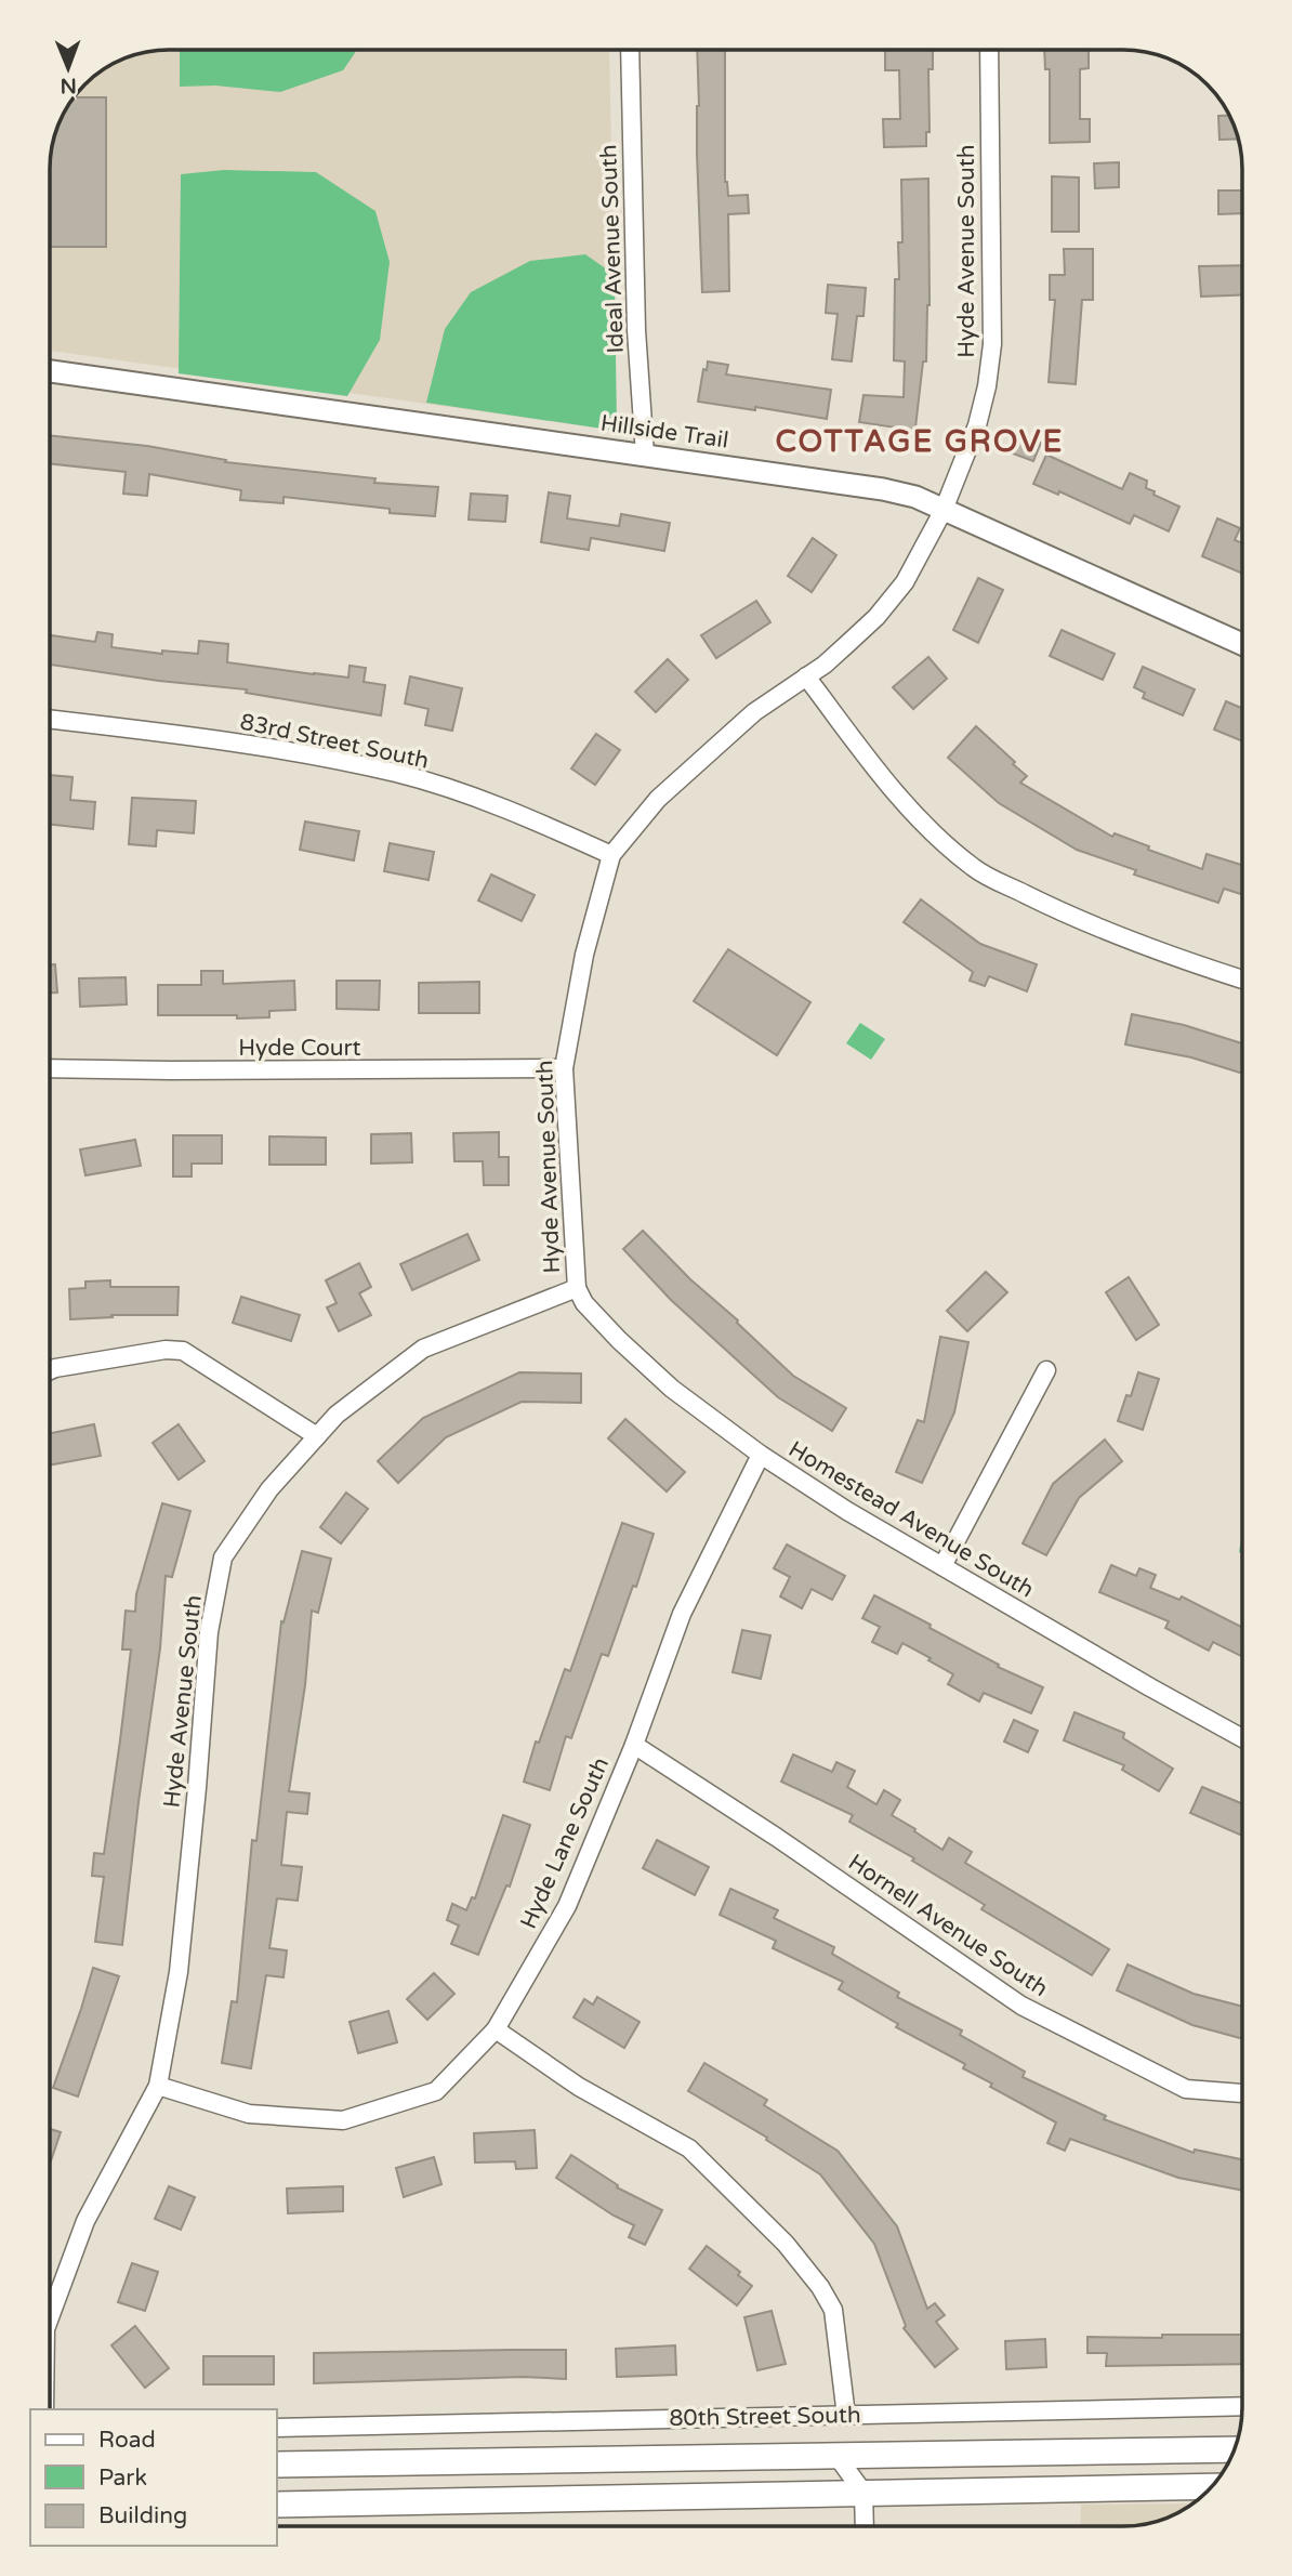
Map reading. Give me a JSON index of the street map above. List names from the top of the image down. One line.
{"streets":{"main road":["80th Street South"],"street":["Ideal Avenue South","Hyde Avenue South","Hillside Trail","83rd Street South","Hyde Court","Homestead Avenue South","Hyde Lane South","Hornell Avenue South"]},"crossings":[["Ideal Avenue South","Hillside Trail"],["Hyde Avenue South","Hillside Trail"],["Hyde Avenue South","83rd Street South"],["Hyde Avenue South","Hyde Court"],["Hyde Avenue South","Homestead Avenue South"],["Hyde Avenue South","Hyde Lane South"],["Homestead Avenue South","Hyde Lane South"],["Hyde Lane South","Hornell Avenue South"]],"districts":["COTTAGE GROVE"],"legend":["Road","Park","Building"],"north":"bottom"}
